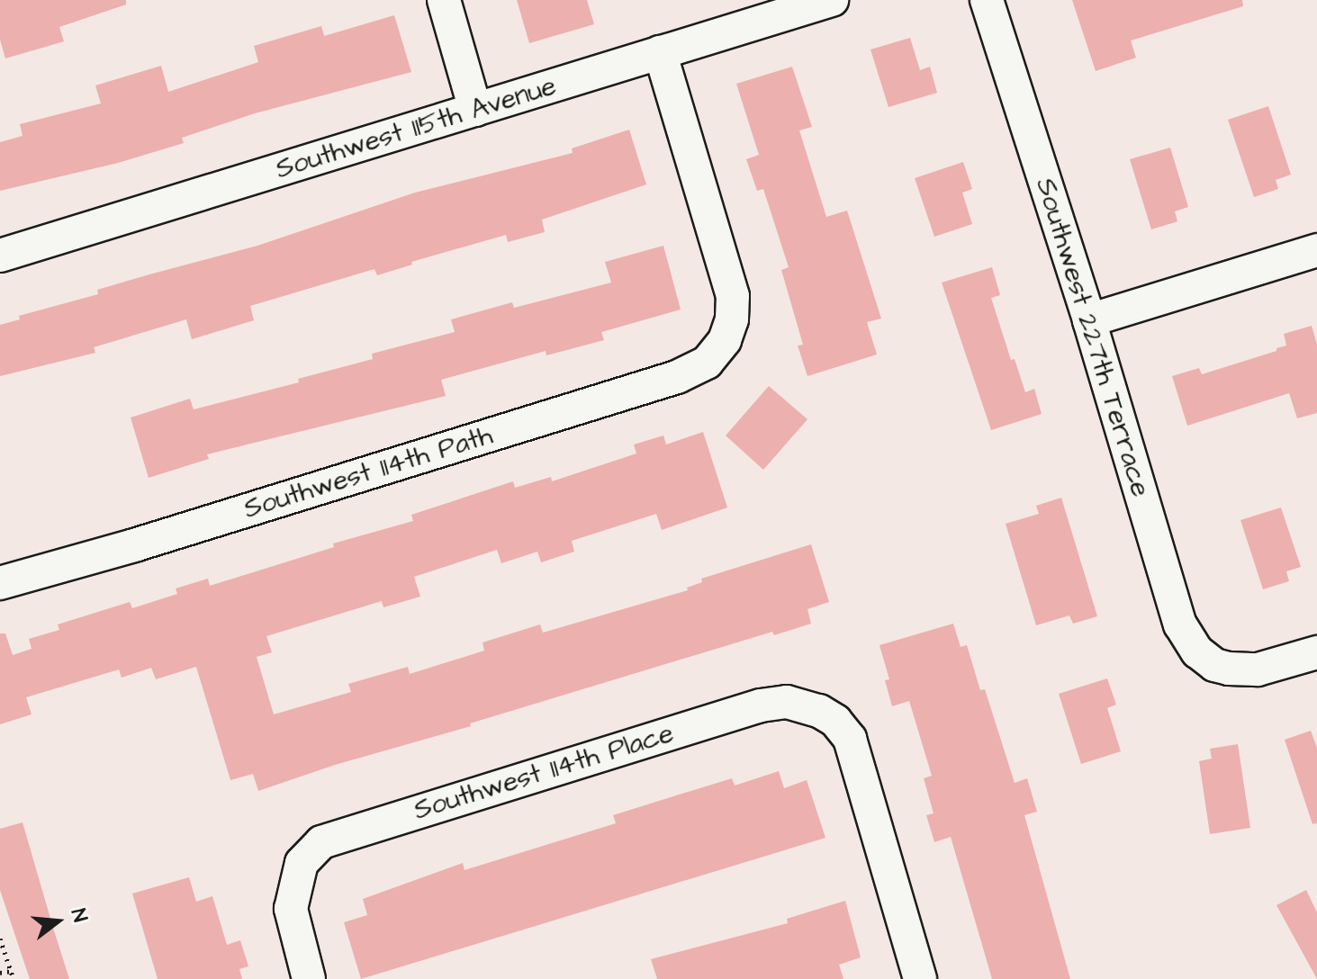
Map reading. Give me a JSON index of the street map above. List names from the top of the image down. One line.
{"streets":{"street":["Southwest 115th Avenue","Southwest 227th Terrace","Southwest 114th Path","Southwest 114th Place"]},"crossings":[["Southwest 115th Avenue","Southwest 114th Path"]],"north":"right"}
